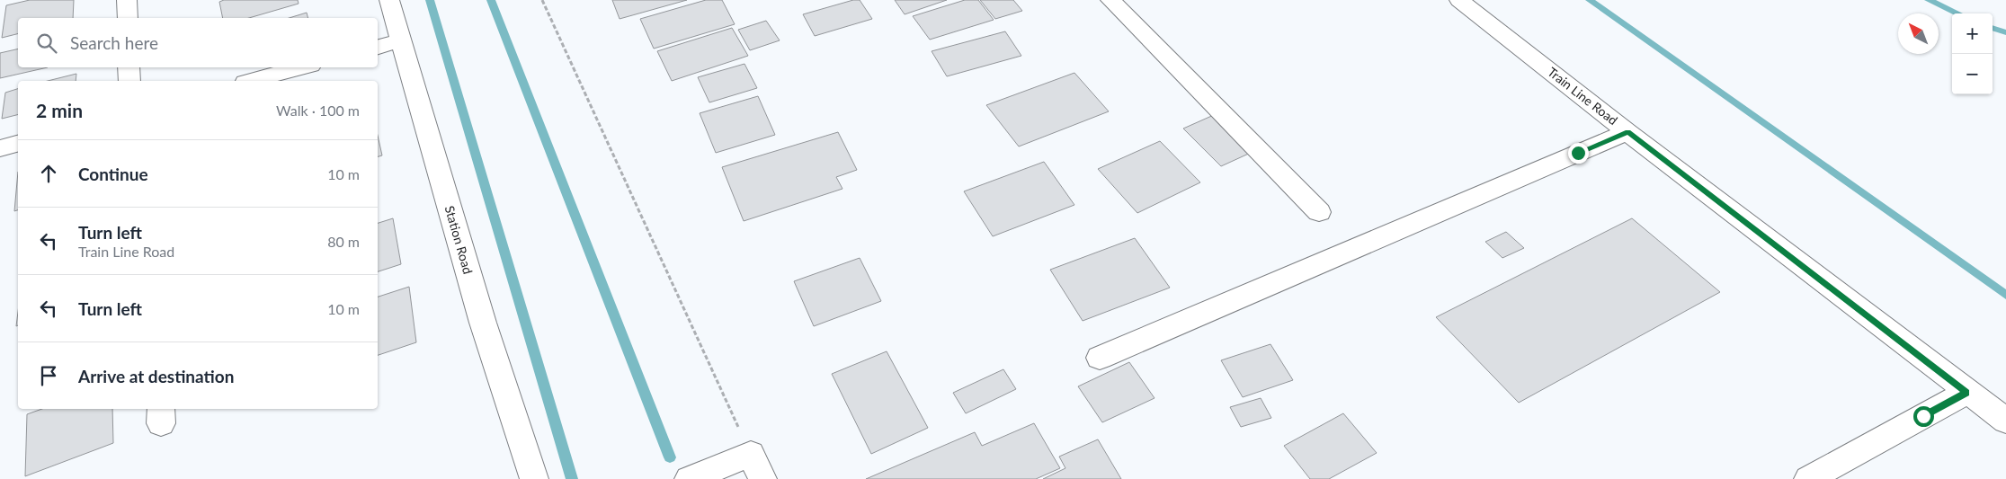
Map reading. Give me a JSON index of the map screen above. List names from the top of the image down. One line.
{"streets":{"street":["Train Line Road","Station Road"]},"north":"top left","page":{"map_buttons":["+","−"],"search":"Search here","heading":["2 min","Walk · 100 m"],"list":[["Continue","10 m"],["Turn left","Train Line Road","80 m"],["Turn left","10 m"],"Arrive at destination"]}}
